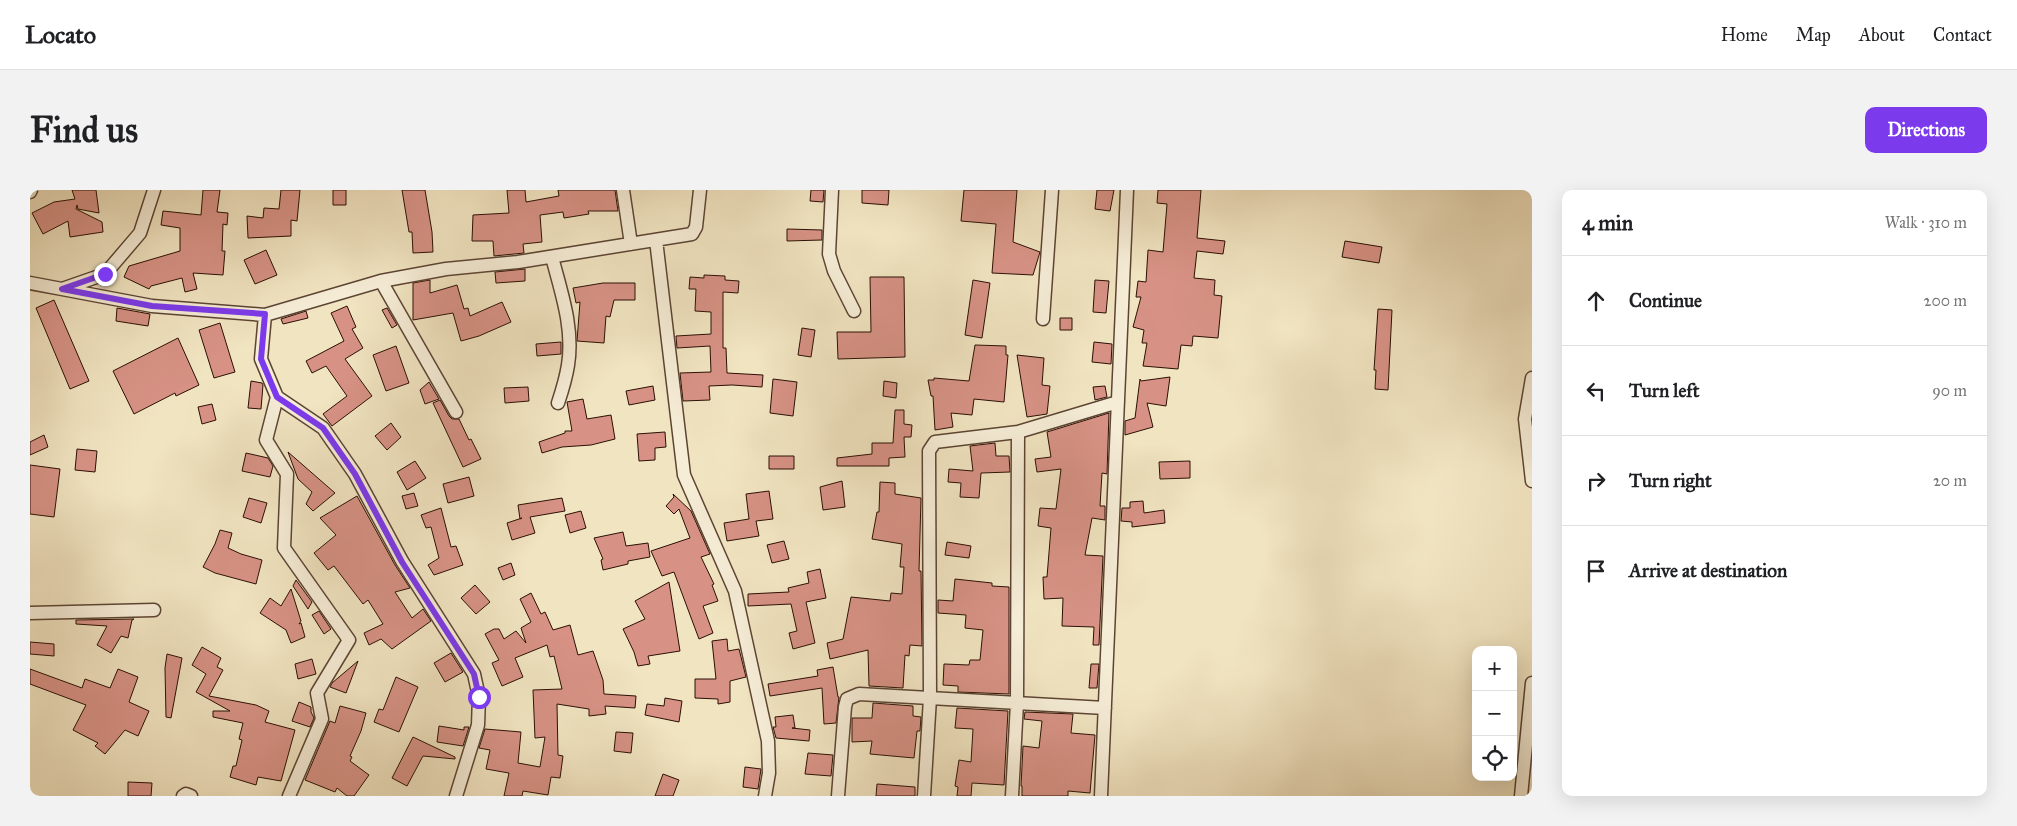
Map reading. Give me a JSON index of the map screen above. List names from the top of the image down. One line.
{"page":{"header":"Locato","nav":["Home","Map","About","Contact"],"buttons":"Directions","title":"Find us","heading":["4 min","Walk · 310 m"],"list":[["Continue","200 m"],["Turn left","90 m"],["Turn right","20 m"],"Arrive at destination"],"map_buttons":["+","−"]}}
